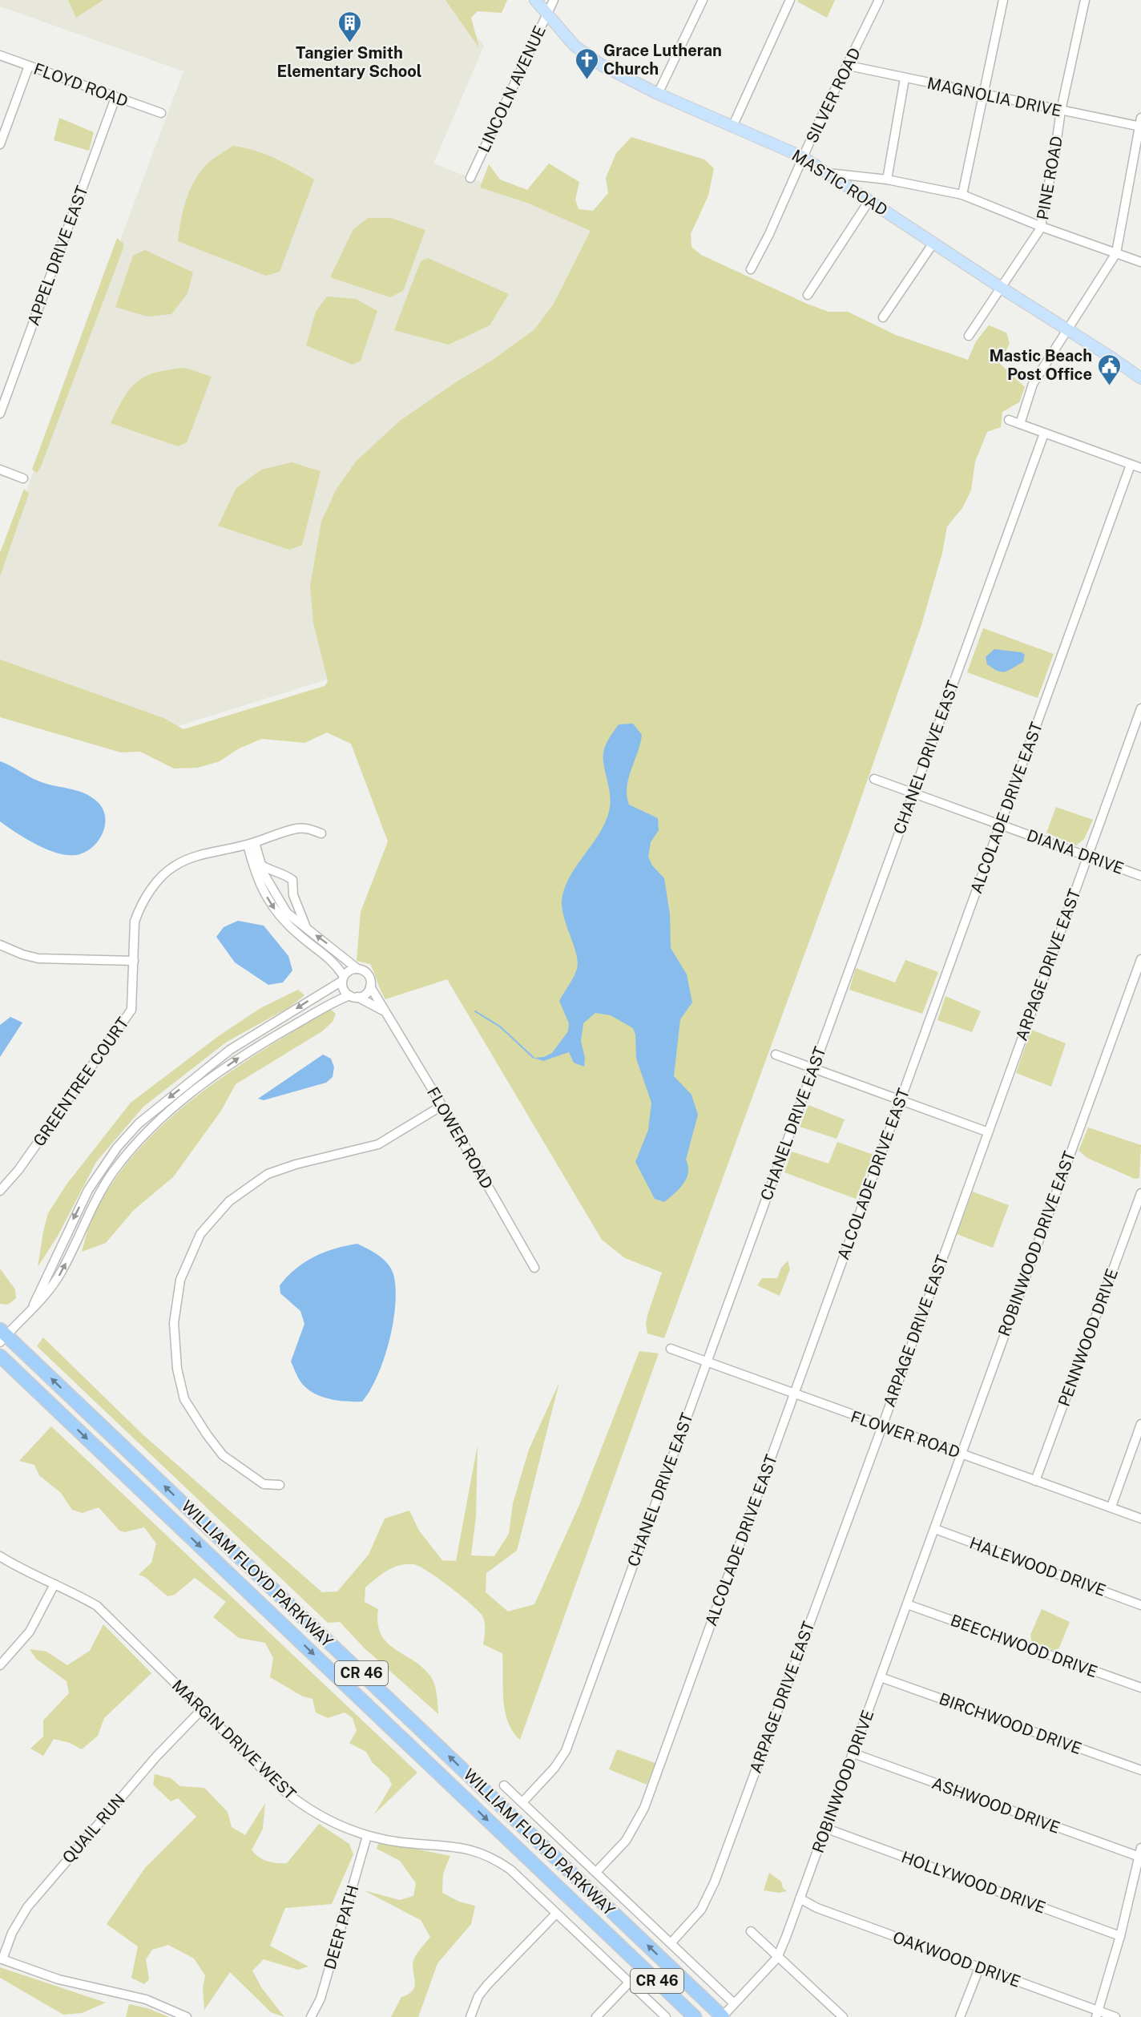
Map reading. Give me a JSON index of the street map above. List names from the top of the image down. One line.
{"streets":{"highway":["WILLIAM FLOYD PARKWAY","CR 46"],"main road":["MASTIC ROAD"],"street":["FLOYD ROAD","LINCOLN AVENUE","SILVER ROAD","MAGNOLIA DRIVE","PINE ROAD","APPEL DRIVE EAST","CHANEL DRIVE EAST","ALCOLADE DRIVE EAST","DIANA DRIVE","ARPAGE DRIVE EAST","GREENTREE COURT","FLOWER ROAD","ROBINWOOD DRIVE EAST","PENNWOOD DRIVE","HALEWOOD DRIVE","BEECHWOOD DRIVE","BIRCHWOOD DRIVE","MARGIN DRIVE WEST","ROBINWOOD DRIVE","ASHWOOD DRIVE","QUAIL RUN","HOLLYWOOD DRIVE","DEER PATH","OAKWOOD DRIVE"]},"crossings":[["FLOYD ROAD","APPEL DRIVE EAST"],["LINCOLN AVENUE","MASTIC ROAD"],["SILVER ROAD","MAGNOLIA DRIVE"],["SILVER ROAD","MASTIC ROAD"],["MAGNOLIA DRIVE","PINE ROAD"],["PINE ROAD","MASTIC ROAD"],["CHANEL DRIVE EAST","DIANA DRIVE"],["CHANEL DRIVE EAST","FLOWER ROAD"],["ALCOLADE DRIVE EAST","DIANA DRIVE"],["ALCOLADE DRIVE EAST","FLOWER ROAD"],["DIANA DRIVE","ARPAGE DRIVE EAST"],["ARPAGE DRIVE EAST","FLOWER ROAD"],["FLOWER ROAD","ROBINWOOD DRIVE EAST"],["FLOWER ROAD","PENNWOOD DRIVE"],["ROBINWOOD DRIVE EAST","HALEWOOD DRIVE"],["ROBINWOOD DRIVE EAST","ROBINWOOD DRIVE"],["HALEWOOD DRIVE","ROBINWOOD DRIVE"],["WILLIAM FLOYD PARKWAY","ROBINWOOD DRIVE"],["BEECHWOOD DRIVE","ROBINWOOD DRIVE"],["BIRCHWOOD DRIVE","ROBINWOOD DRIVE"],["MARGIN DRIVE WEST","QUAIL RUN"],["MARGIN DRIVE WEST","DEER PATH"],["ROBINWOOD DRIVE","ASHWOOD DRIVE"],["ROBINWOOD DRIVE","HOLLYWOOD DRIVE"],["ROBINWOOD DRIVE","OAKWOOD DRIVE"]],"places":{"building":["Tangier Smith Elementary School"],"church":["Grace Lutheran Church"],"public building":["Mastic Beach Post Office"]}}
